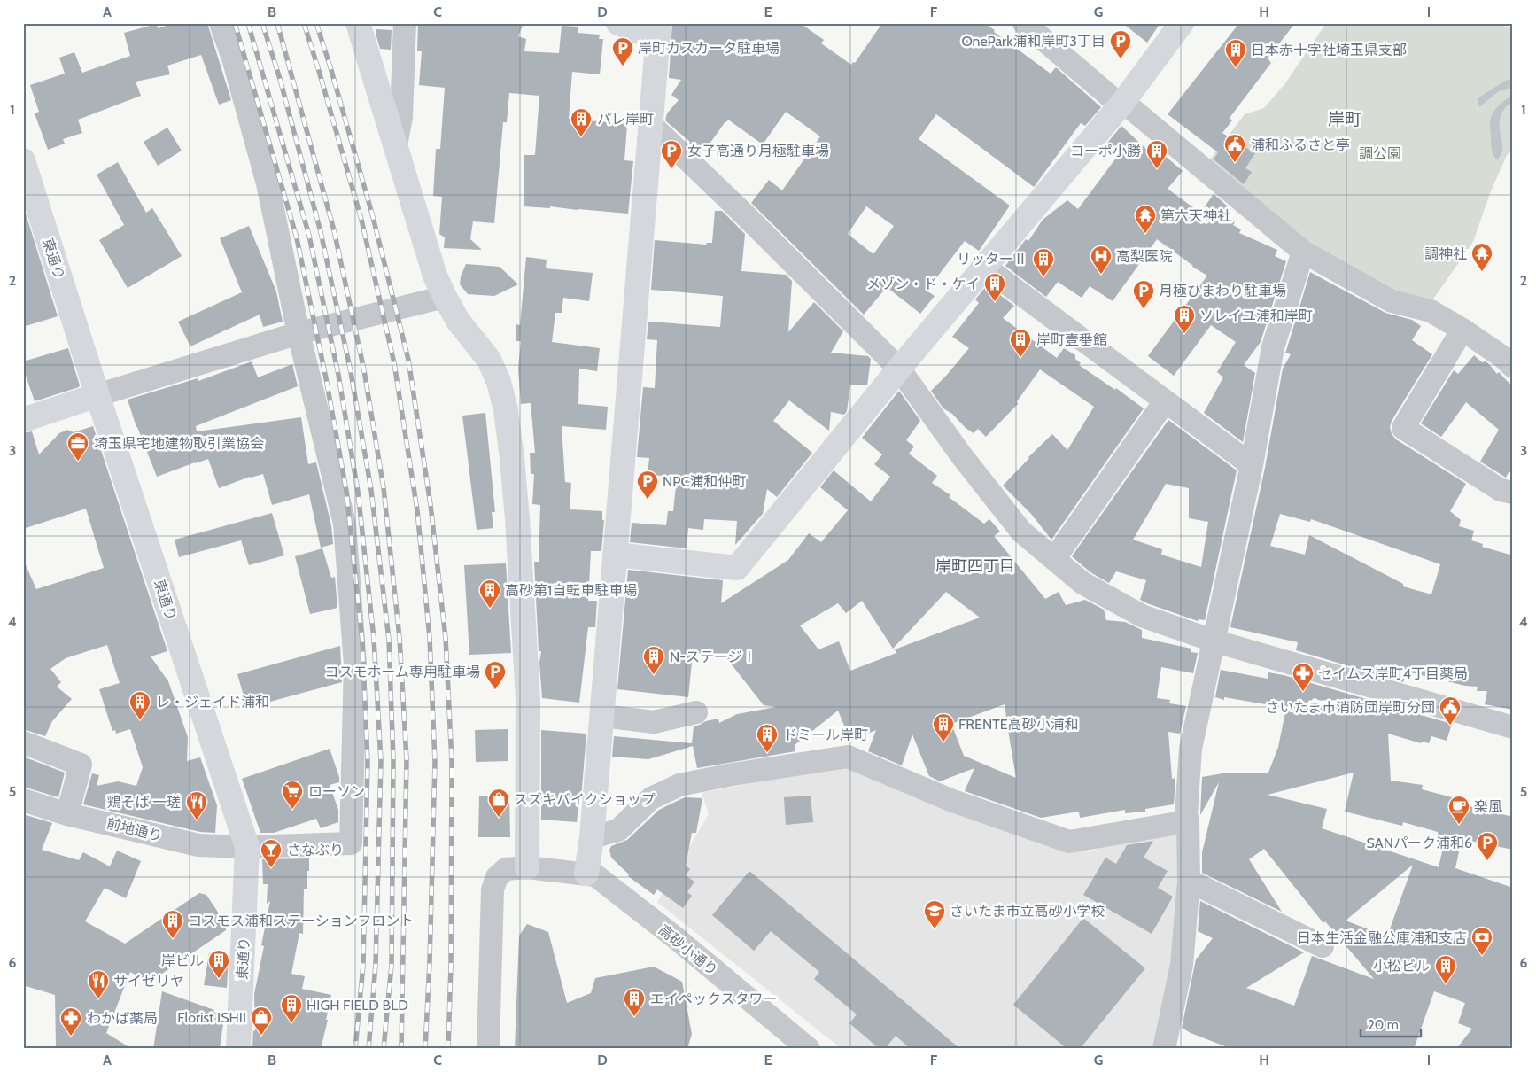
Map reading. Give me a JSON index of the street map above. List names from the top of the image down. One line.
{"streets":{"street":["東通り","前地通り","高砂小通り"]},"crossings":[["東通り","前地通り"]],"districts":["岸町","岸町四丁目"],"parks":["調公園"],"places":{"parking":["OnePark浦和岸町3丁目","岸町カスカータ駐車場","女子高通り月極駐車場","月極ひまわり駐車場","NPC浦和仲町","コスモホーム専用駐車場","SANパーク浦和6"],"building":["日本赤十字社埼玉県支部","パレ岸町","コーポ小勝","リッターⅡ","メゾン・ド・ケイ","ソレイユ浦和岸町","岸町壹番館","高砂第1自転車駐車場","N-ステージⅠ","レ・ジェイド浦和","FRENTE高砂小浦和","ドミール岸町","コスモス浦和ステーションフロント","岸ビル","小松ビル","エイペックスタワー","HIGH FIELD BLD"],"public building":["浦和ふるさと亭","さいたま市消防団岸町分団"],"temple":["第六天神社","調神社"],"hospital":["高梨医院"],"office":["埼玉県宅地建物取引業協会"],"pharmacy":["セイムス岸町4丁目薬局","わかば薬局"],"supermarket":["ローソン"],"shop":["スズキバイクショップ","Florist ISHII"],"restaurant":["鶏そば 一瑳","サイゼリヤ"],"cafe":["楽風"],"bar":["さなぶり"],"school or university":["さいたま市立高砂小学校"],"bank":["日本生活金融公庫浦和支店"]},"scale_bar":"20 m","grid":{"columns":["A","B","C","D","E","F","G","H","I"],"rows":["1","2","3","4","5","6"]}}
